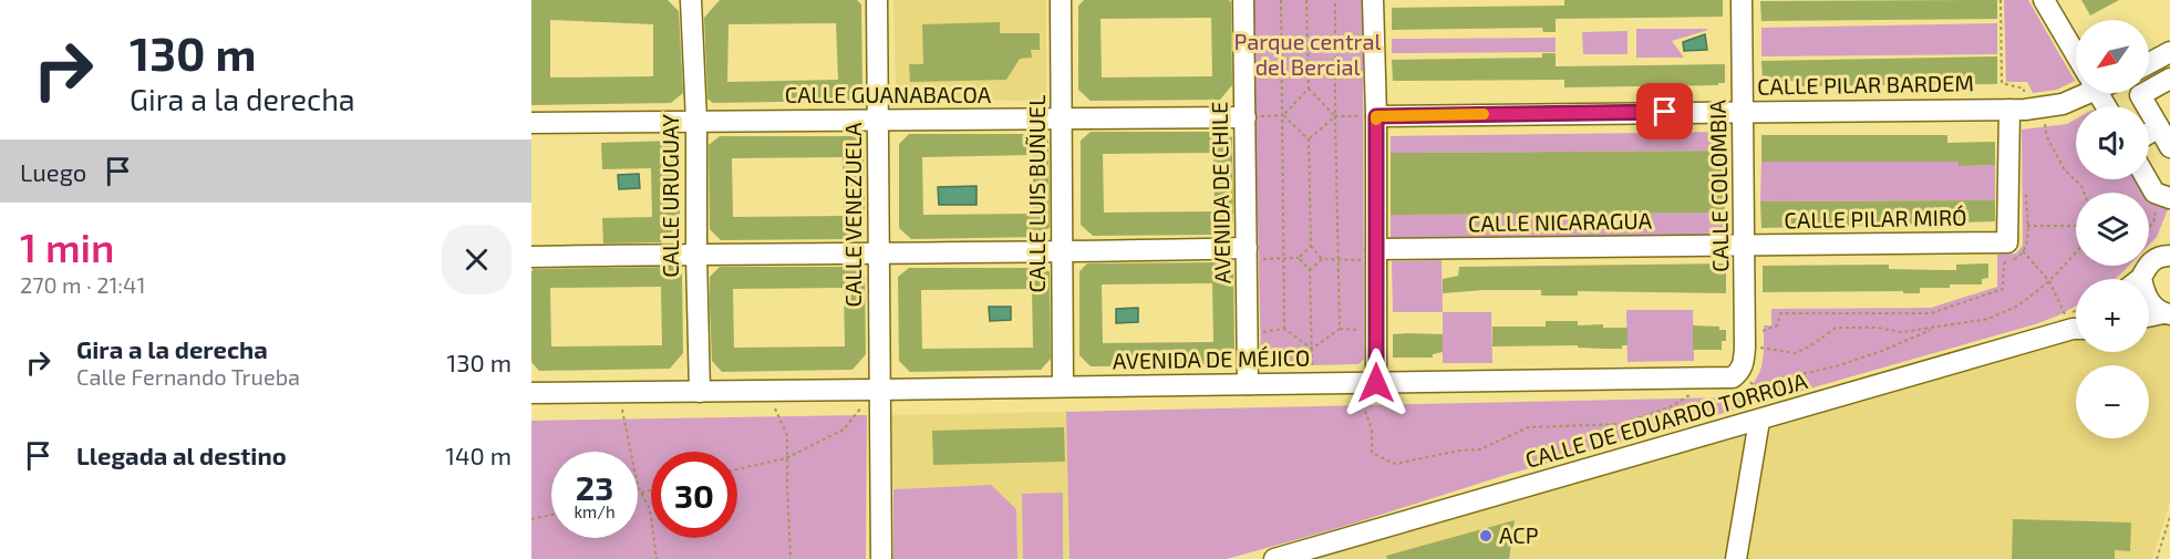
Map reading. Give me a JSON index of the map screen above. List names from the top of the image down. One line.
{"streets":{"street":["CALLE PILAR BARDEM","CALLE GUANABACOA","CALLE COLOMBIA","AVENIDA DE CHILE","CALLE LUIS BUÑUEL","CALLE URUGUAY","CALLE VENEZUELA","CALLE PILAR MIRÓ","CALLE NICARAGUA","AVENIDA DE MÉJICO","CALLE DE EDUARDO TORROJA"]},"crossings":[["CALLE PILAR BARDEM","CALLE COLOMBIA"],["CALLE GUANABACOA","AVENIDA DE CHILE"],["CALLE GUANABACOA","CALLE LUIS BUÑUEL"],["CALLE GUANABACOA","CALLE URUGUAY"],["CALLE GUANABACOA","CALLE VENEZUELA"],["CALLE COLOMBIA","CALLE PILAR MIRÓ"],["CALLE COLOMBIA","CALLE NICARAGUA"],["CALLE COLOMBIA","AVENIDA DE MÉJICO"],["AVENIDA DE CHILE","AVENIDA DE MÉJICO"],["CALLE LUIS BUÑUEL","AVENIDA DE MÉJICO"],["CALLE URUGUAY","AVENIDA DE MÉJICO"],["CALLE VENEZUELA","AVENIDA DE MÉJICO"],["CALLE PILAR MIRÓ","CALLE NICARAGUA"]],"parks":["Parque central del Bercial"],"places":["ACP"],"north":"bottom left","page":{"turn":["130 m","Gira a la derecha"],"map_buttons":["+","−"],"then":"Luego","heading":["1 min","270 m · 21:41"],"list":[{"name":"Gira a la derecha","note":"Calle Fernando Trueba","value":"130 m"},{"name":"Llegada al destino","value":"140 m"}],"speed":"23 km/h","limit":"30"}}
